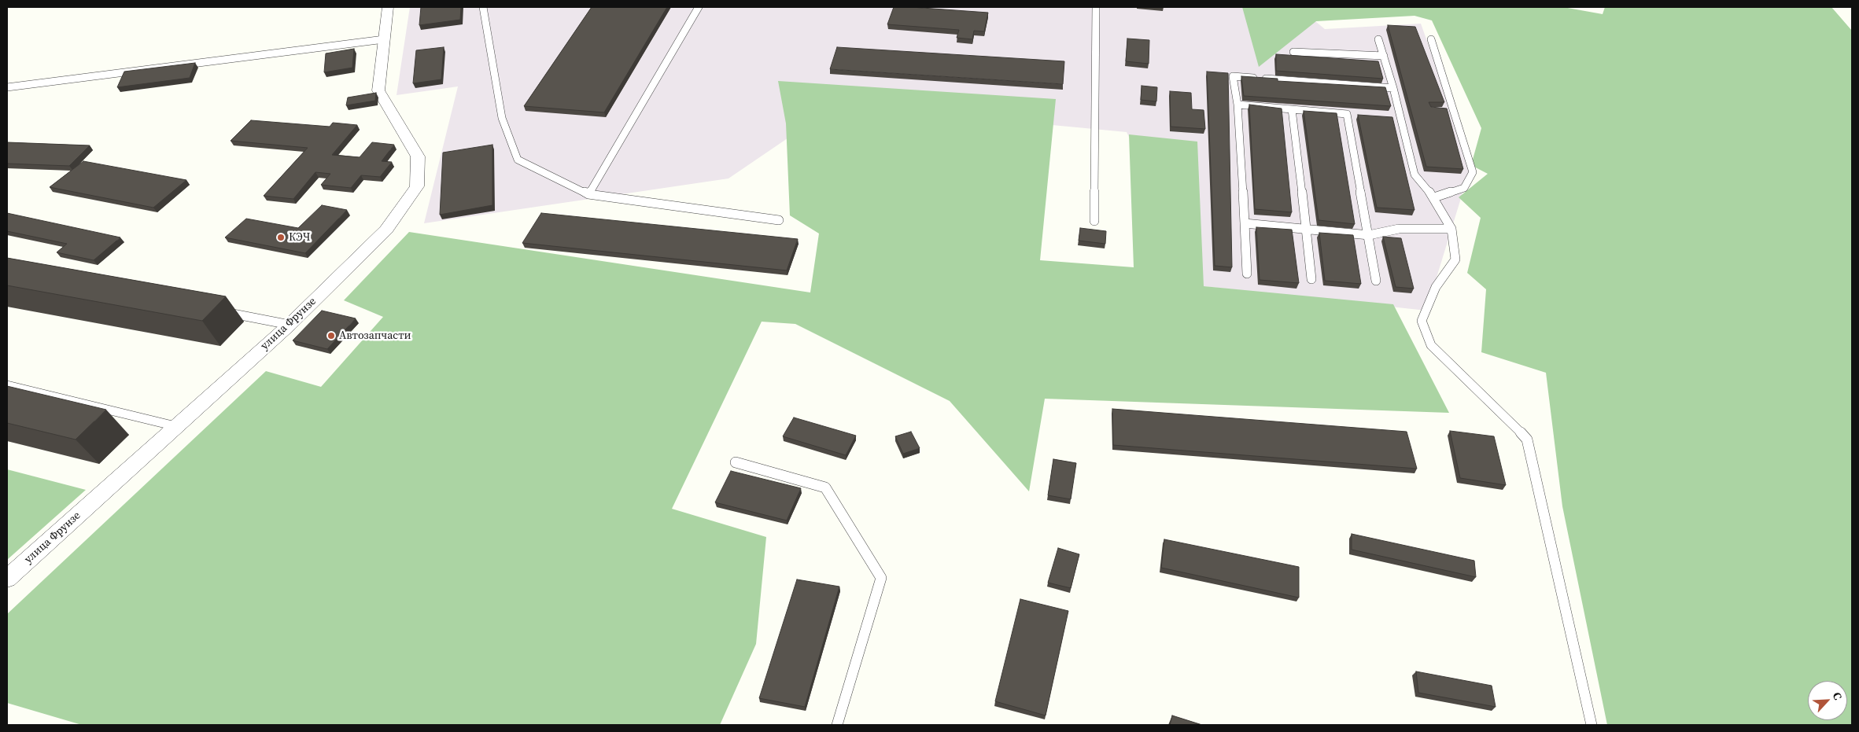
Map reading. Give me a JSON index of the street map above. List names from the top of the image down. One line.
{"streets":{"street":["улица Фрунзе"]},"places":["КЭЧ","Автозапчасти"],"north":"top right"}
